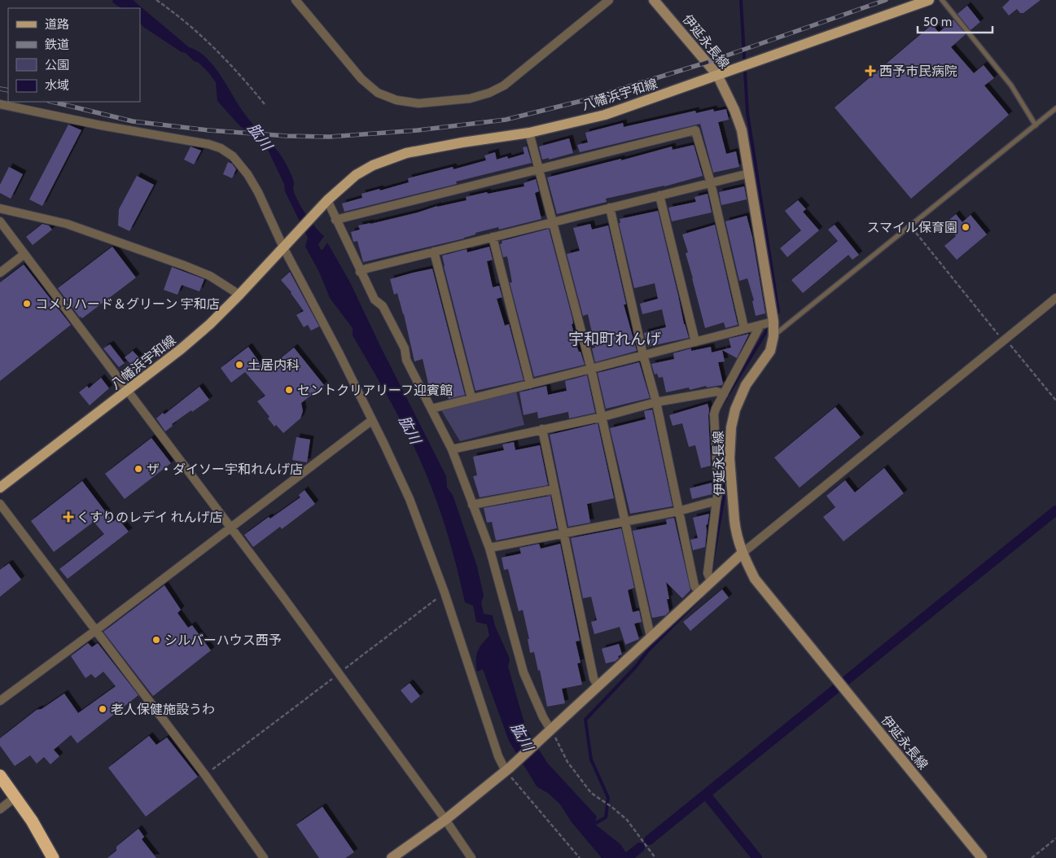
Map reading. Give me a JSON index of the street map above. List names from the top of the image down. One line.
{"streets":{"main road":["伊延永長線","八幡浜宇和線"]},"crossings":[["伊延永長線","八幡浜宇和線"]],"districts":["宇和町れんげ"],"water":["肱川"],"places":{"health":["西予市民病院","くすりのレデイ れんげ店"],"other":["スマイル保育園","コメリハード＆グリーン 宇和店","土居内科","セントクリアリーフ迎賓館","ザ・ダイソー宇和れんげ店","シルバーハウス西予","老人保健施設うわ"]},"legend":["道路","鉄道","公園","水域"],"scale_bar":"50 m"}
